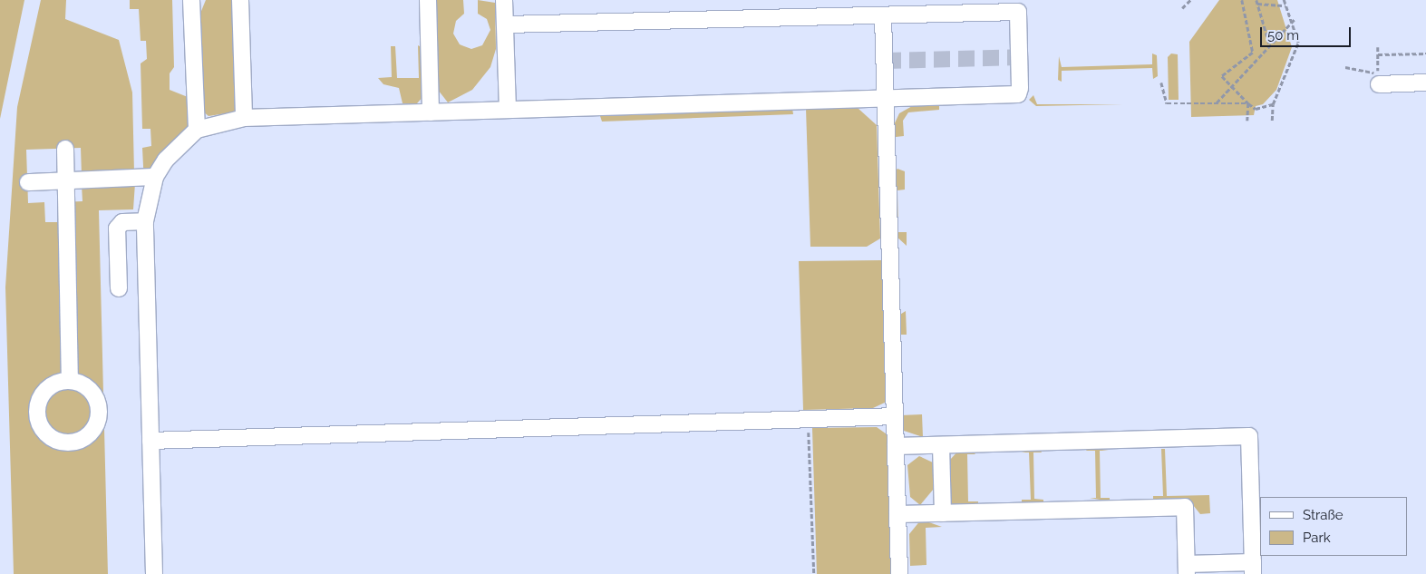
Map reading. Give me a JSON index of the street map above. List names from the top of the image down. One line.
{"legend":["Straße","Park"],"scale_bar":"50 m"}
